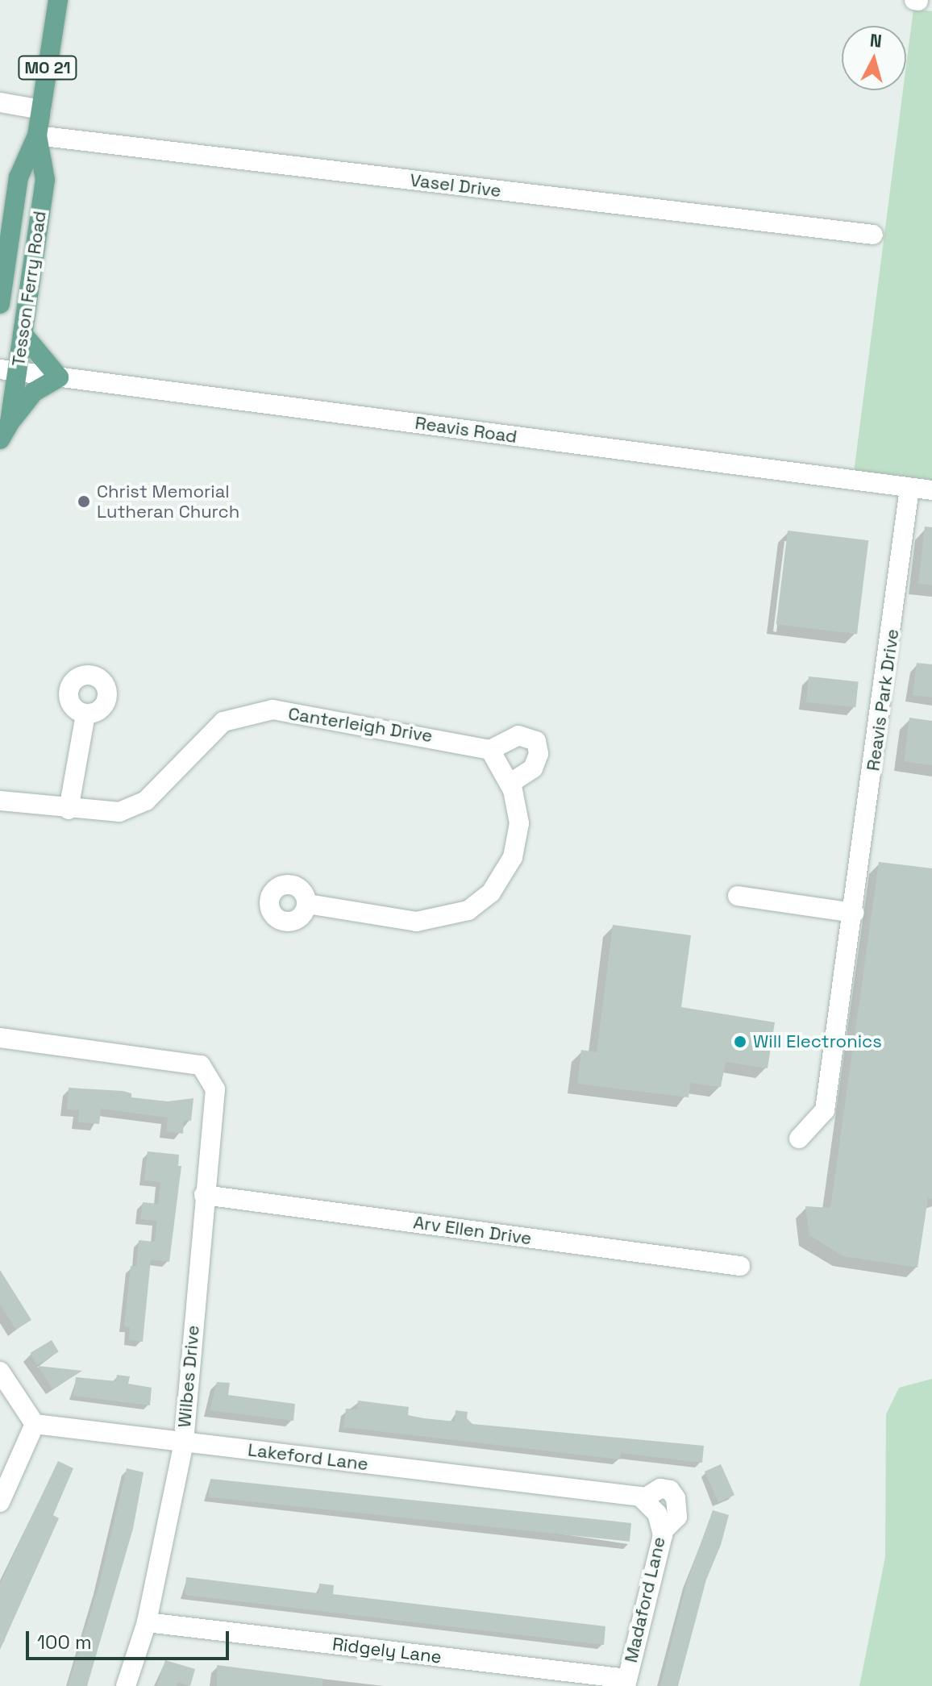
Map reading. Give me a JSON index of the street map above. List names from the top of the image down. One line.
{"streets":{"main road":["MO 21","Tesson Ferry Road"],"street":["Vasel Drive","Reavis Road","Reavis Park Drive","Canterleigh Drive","Arv Ellen Drive","Wilbes Drive","Lakeford Lane","Madaford Lane","Ridgely Lane"]},"crossings":[["Vasel Drive","Tesson Ferry Road"],["Tesson Ferry Road","Reavis Road"],["Reavis Road","Reavis Park Drive"],["Arv Ellen Drive","Wilbes Drive"],["Wilbes Drive","Lakeford Lane"],["Wilbes Drive","Ridgely Lane"],["Lakeford Lane","Madaford Lane"],["Madaford Lane","Ridgely Lane"]],"places":["Christ Memorial Lutheran Church","Will Electronics"],"scale_bar":"100 m","north":"top"}
